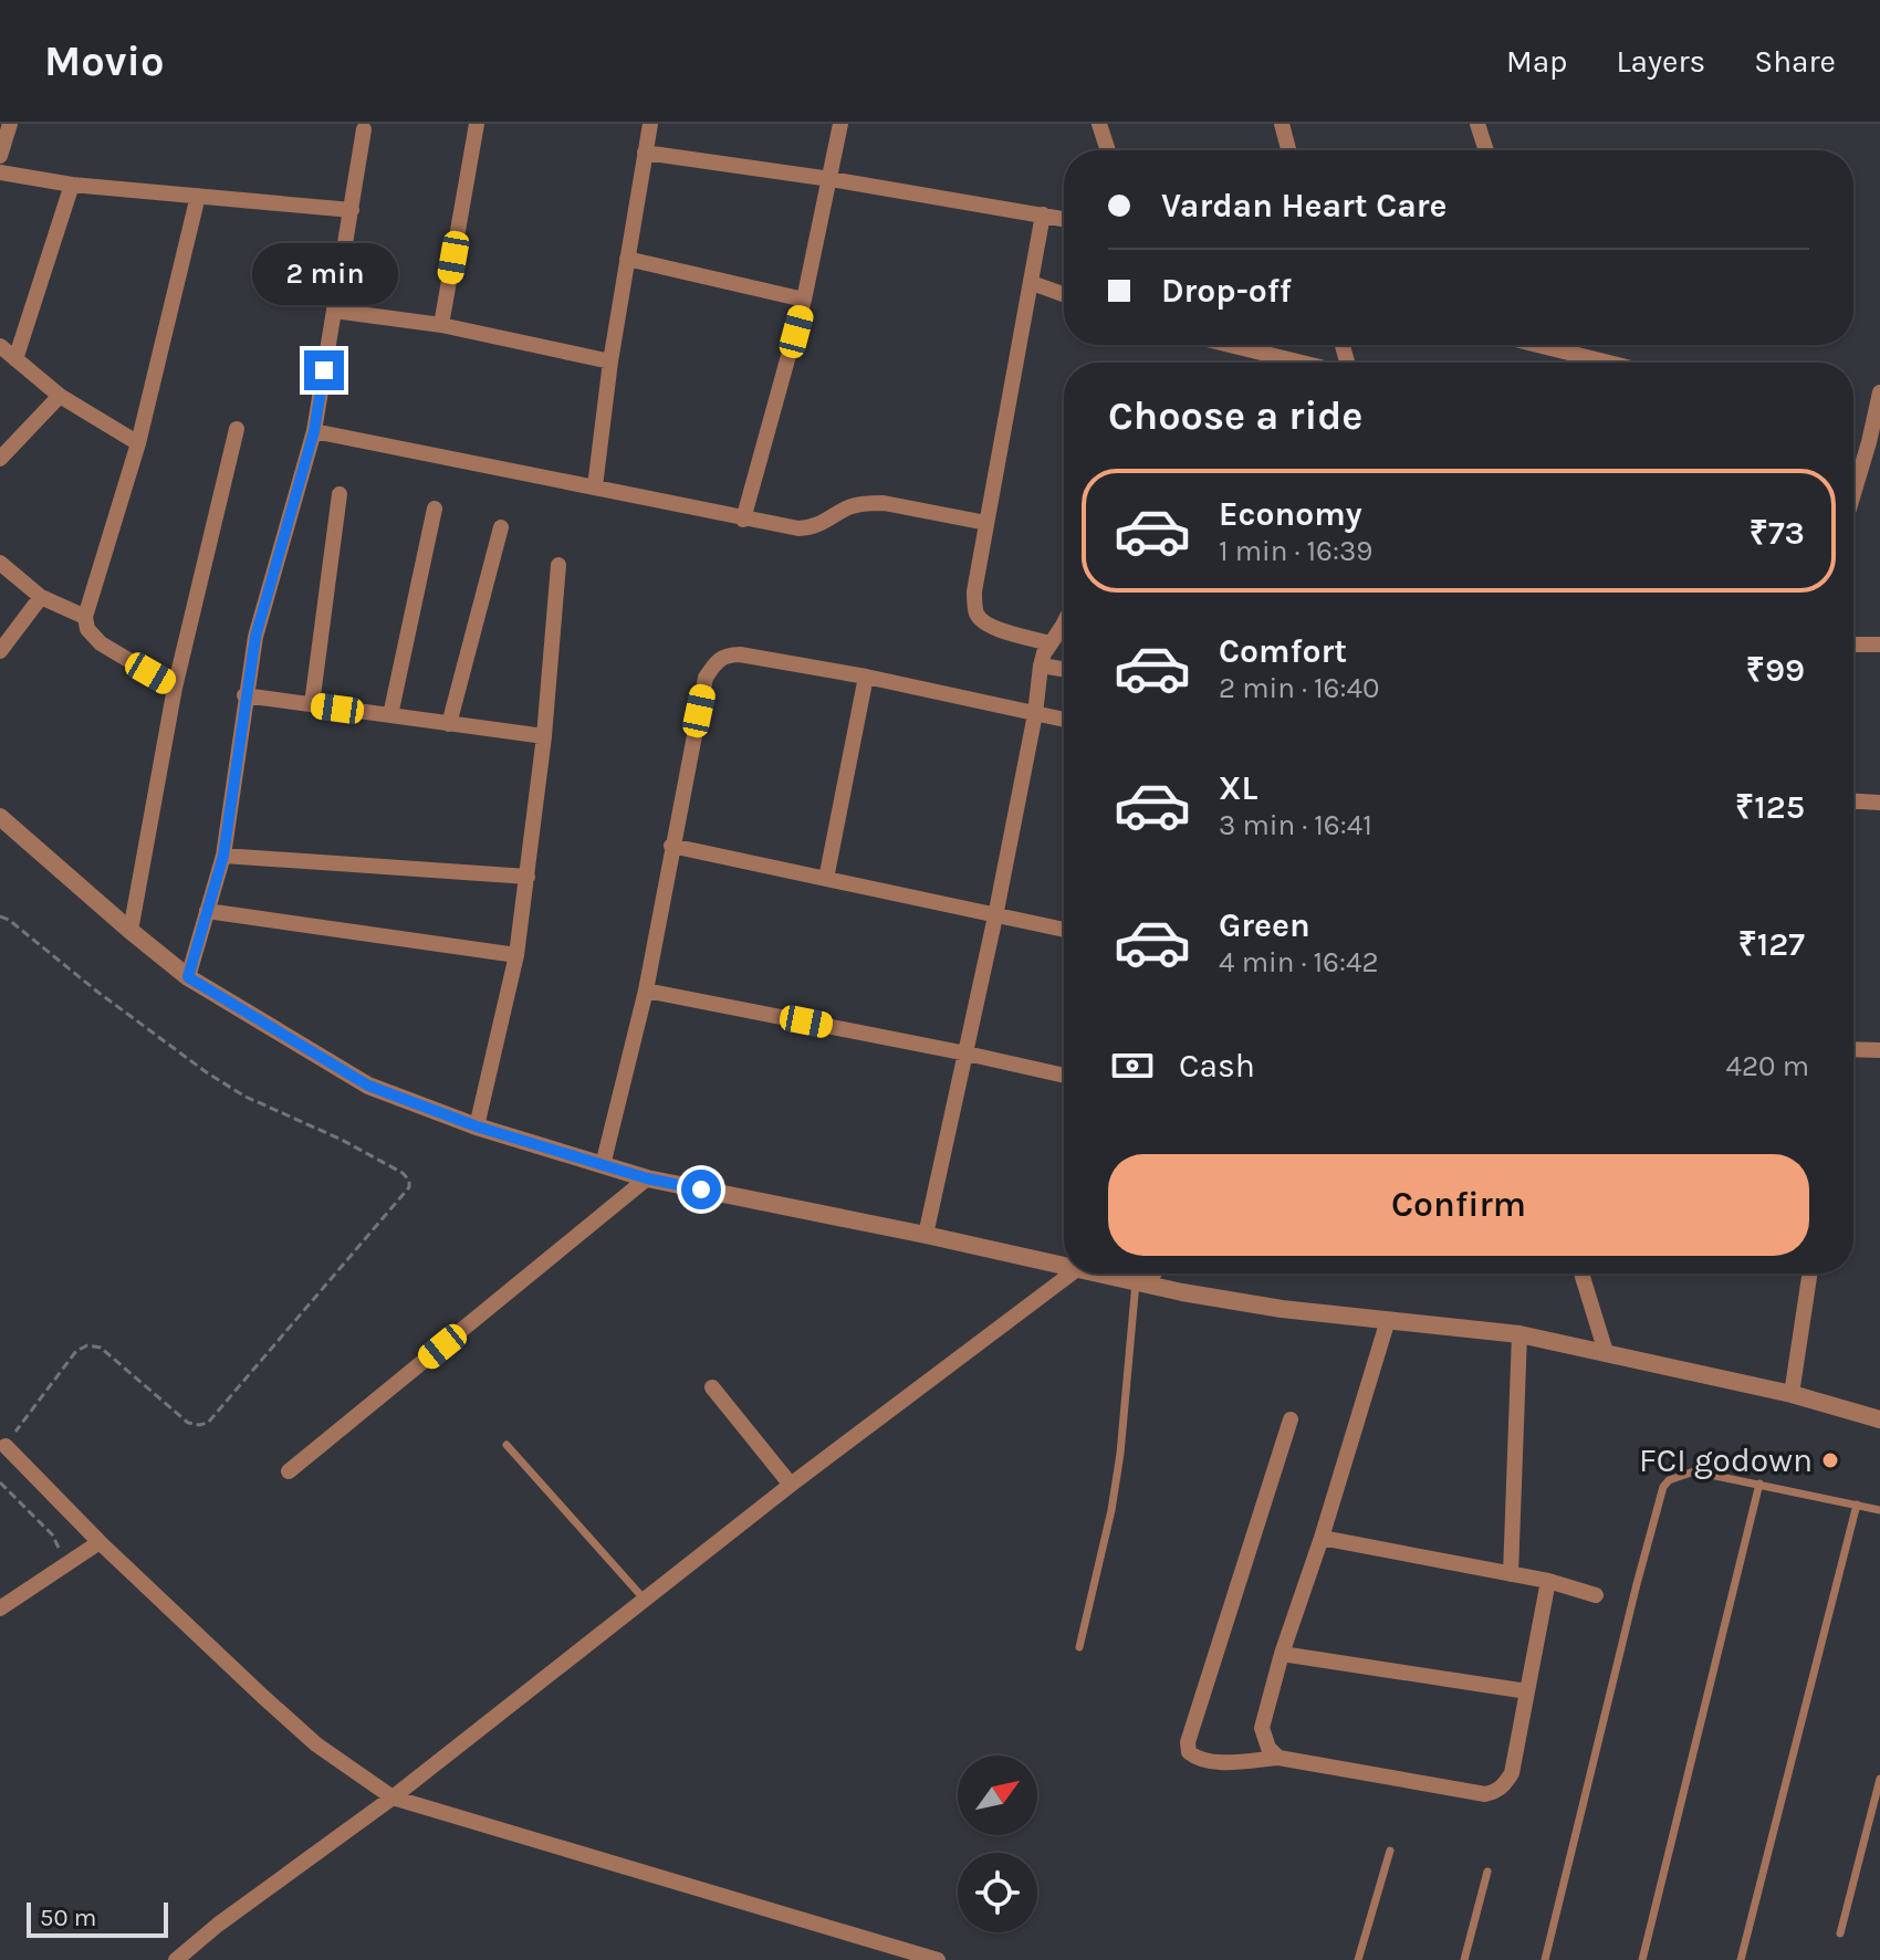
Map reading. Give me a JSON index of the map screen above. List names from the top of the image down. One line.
{"places":["FCI godown"],"scale_bar":"50 m","north":"top right","page":{"header":"Movio","nav":["Map","Layers","Share"],"banner":["Vardan Heart Care","Drop-off"],"bubble":"2 min","heading":"Choose a ride","list":[{"name":"Economy","note":"1 min · 16:39","value":"₹73"},{"name":"Comfort","note":"2 min · 16:40","value":"₹99"},{"name":"XL","note":"3 min · 16:41","value":"₹125"},{"name":"Green","note":"4 min · 16:42","value":"₹127"}],"pay":["Cash","420 m"],"buttons":"Confirm","scale":"50 m"}}
